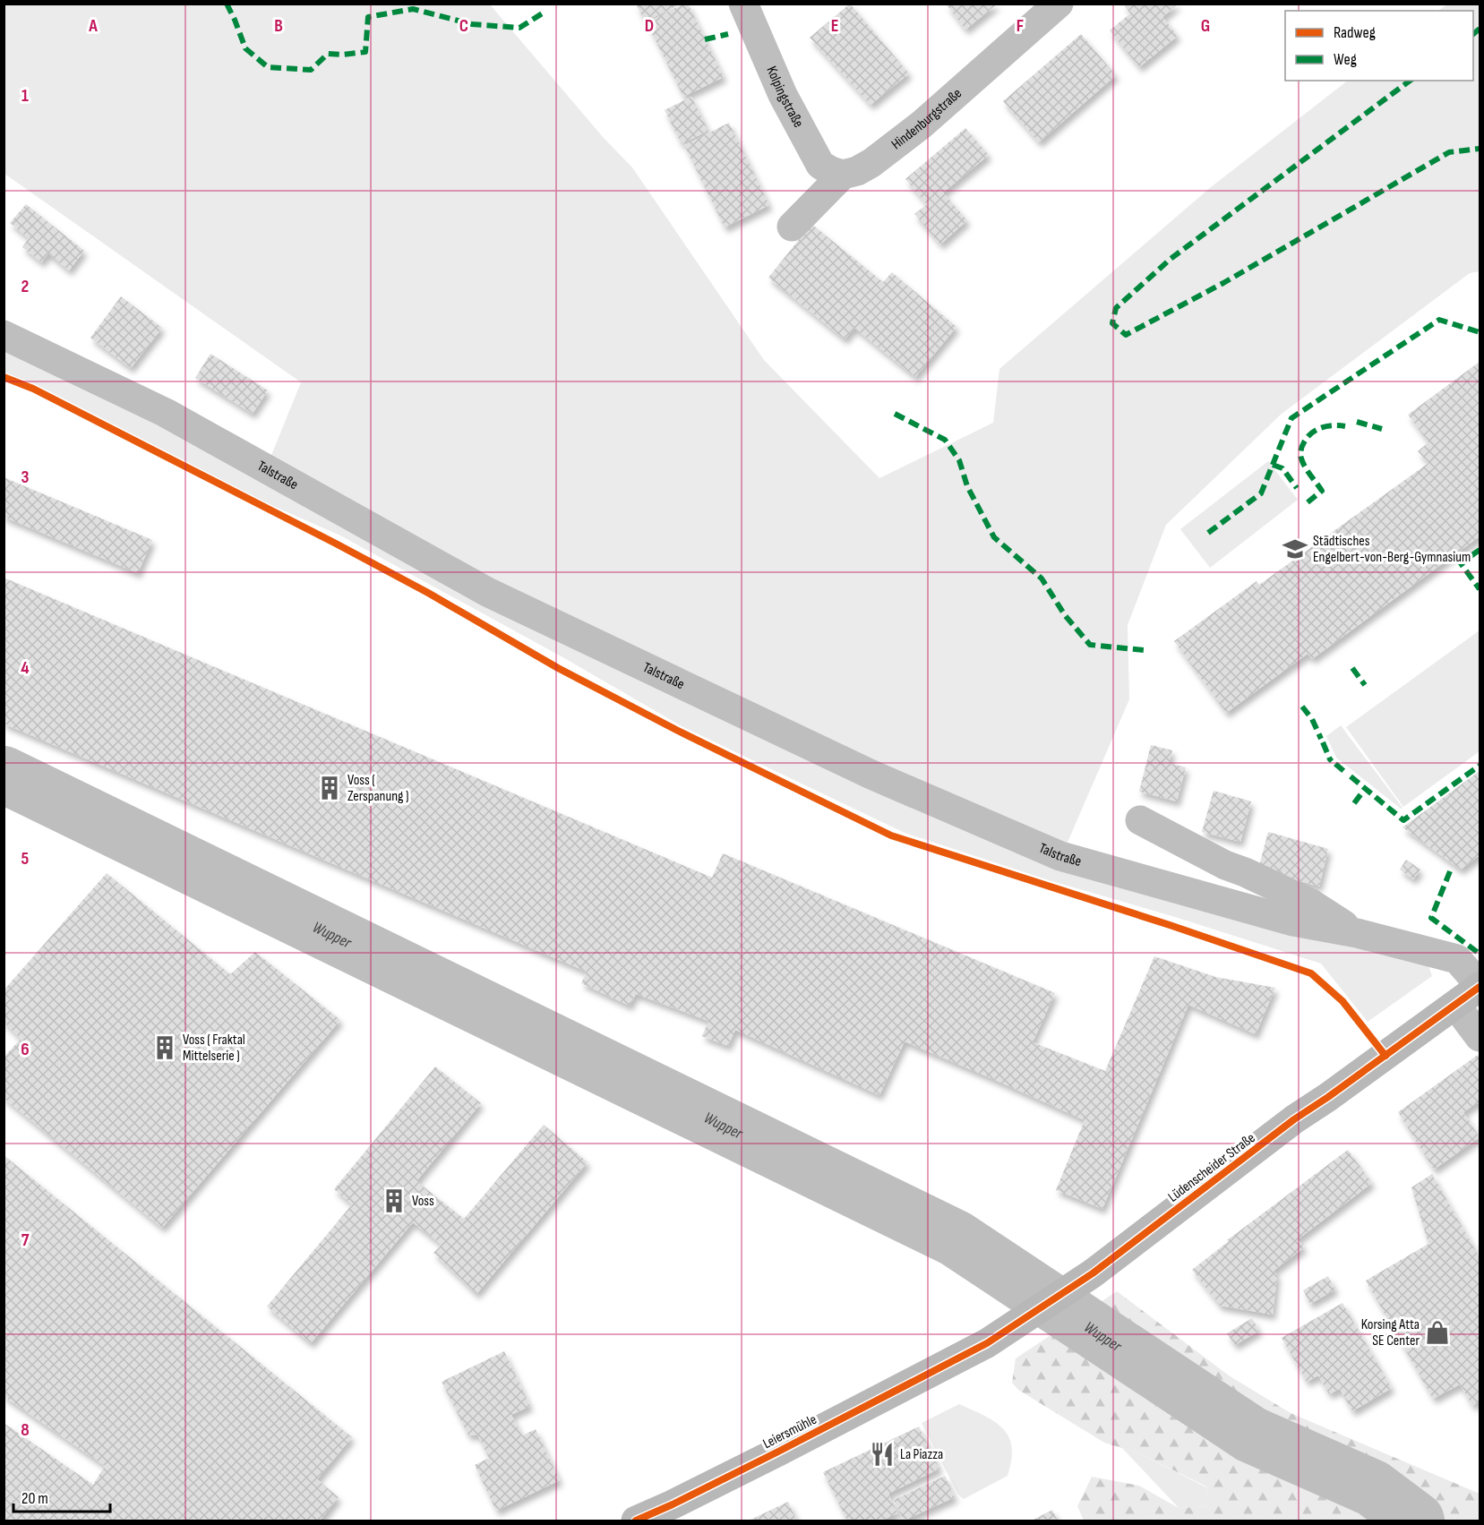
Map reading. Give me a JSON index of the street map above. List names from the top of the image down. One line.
{"streets":{"main road":["Lüdenscheider Straße","Leiersmühle"],"street":["Kolpingstraße","Hindenburgstraße","Talstraße"]},"crossings":[["Kolpingstraße","Hindenburgstraße"],["Talstraße","Lüdenscheider Straße"],["Lüdenscheider Straße","Leiersmühle"]],"water":["Wupper"],"places":{"school or university":["Städtisches Engelbert-von-Berg-Gymnasium"],"building":["Voss ( Zerspanung )","Voss ( Fraktal Mittelserie )","Voss"],"shop":["Korsing Atta SE Center"],"restaurant":["La Piazza"]},"legend":["Radweg","Weg"],"scale_bar":"20 m","grid":{"columns":["A","B","C","D","E","F","G"],"rows":["1","2","3","4","5","6","7","8"]}}
